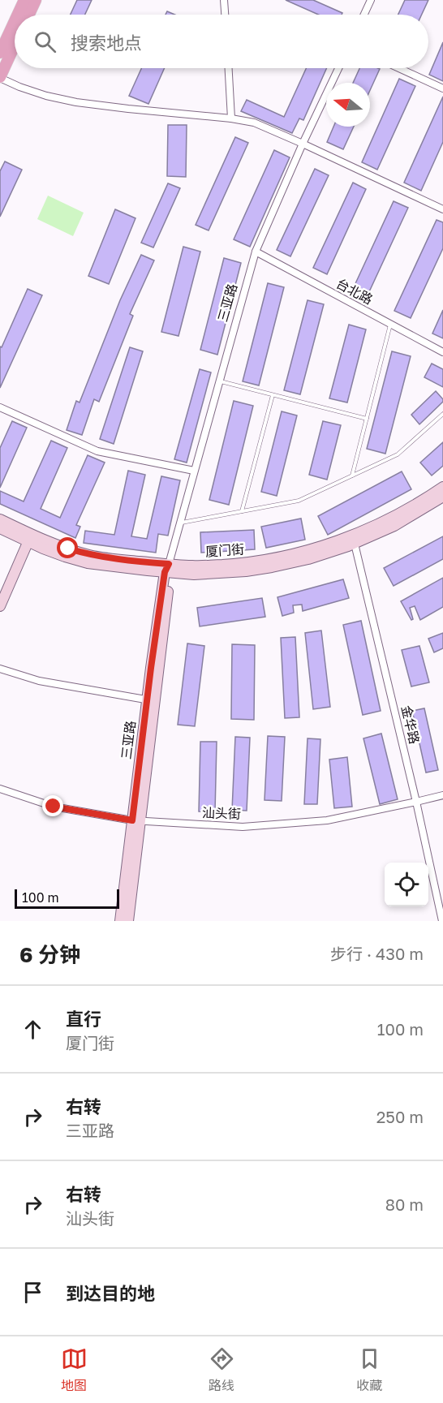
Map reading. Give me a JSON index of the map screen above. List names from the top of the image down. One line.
{"streets":{"main road":["三亚路","厦门街"],"street":["台北路","金华路","汕头街"]},"crossings":[["台北路","三亚路"],["三亚路","厦门街"],["三亚路","汕头街"],["厦门街","金华路"],["金华路","汕头街"]],"scale_bar":"100 m","north":"left","page":{"search":"搜索地点","scale":"100 m","heading":["6 分钟","步行 · 430 m"],"list":[["直行","厦门街","100 m"],["右转","三亚路","250 m"],["右转","汕头街","80 m"],"到达目的地"],"nav":["地图","路线","收藏"]}}
